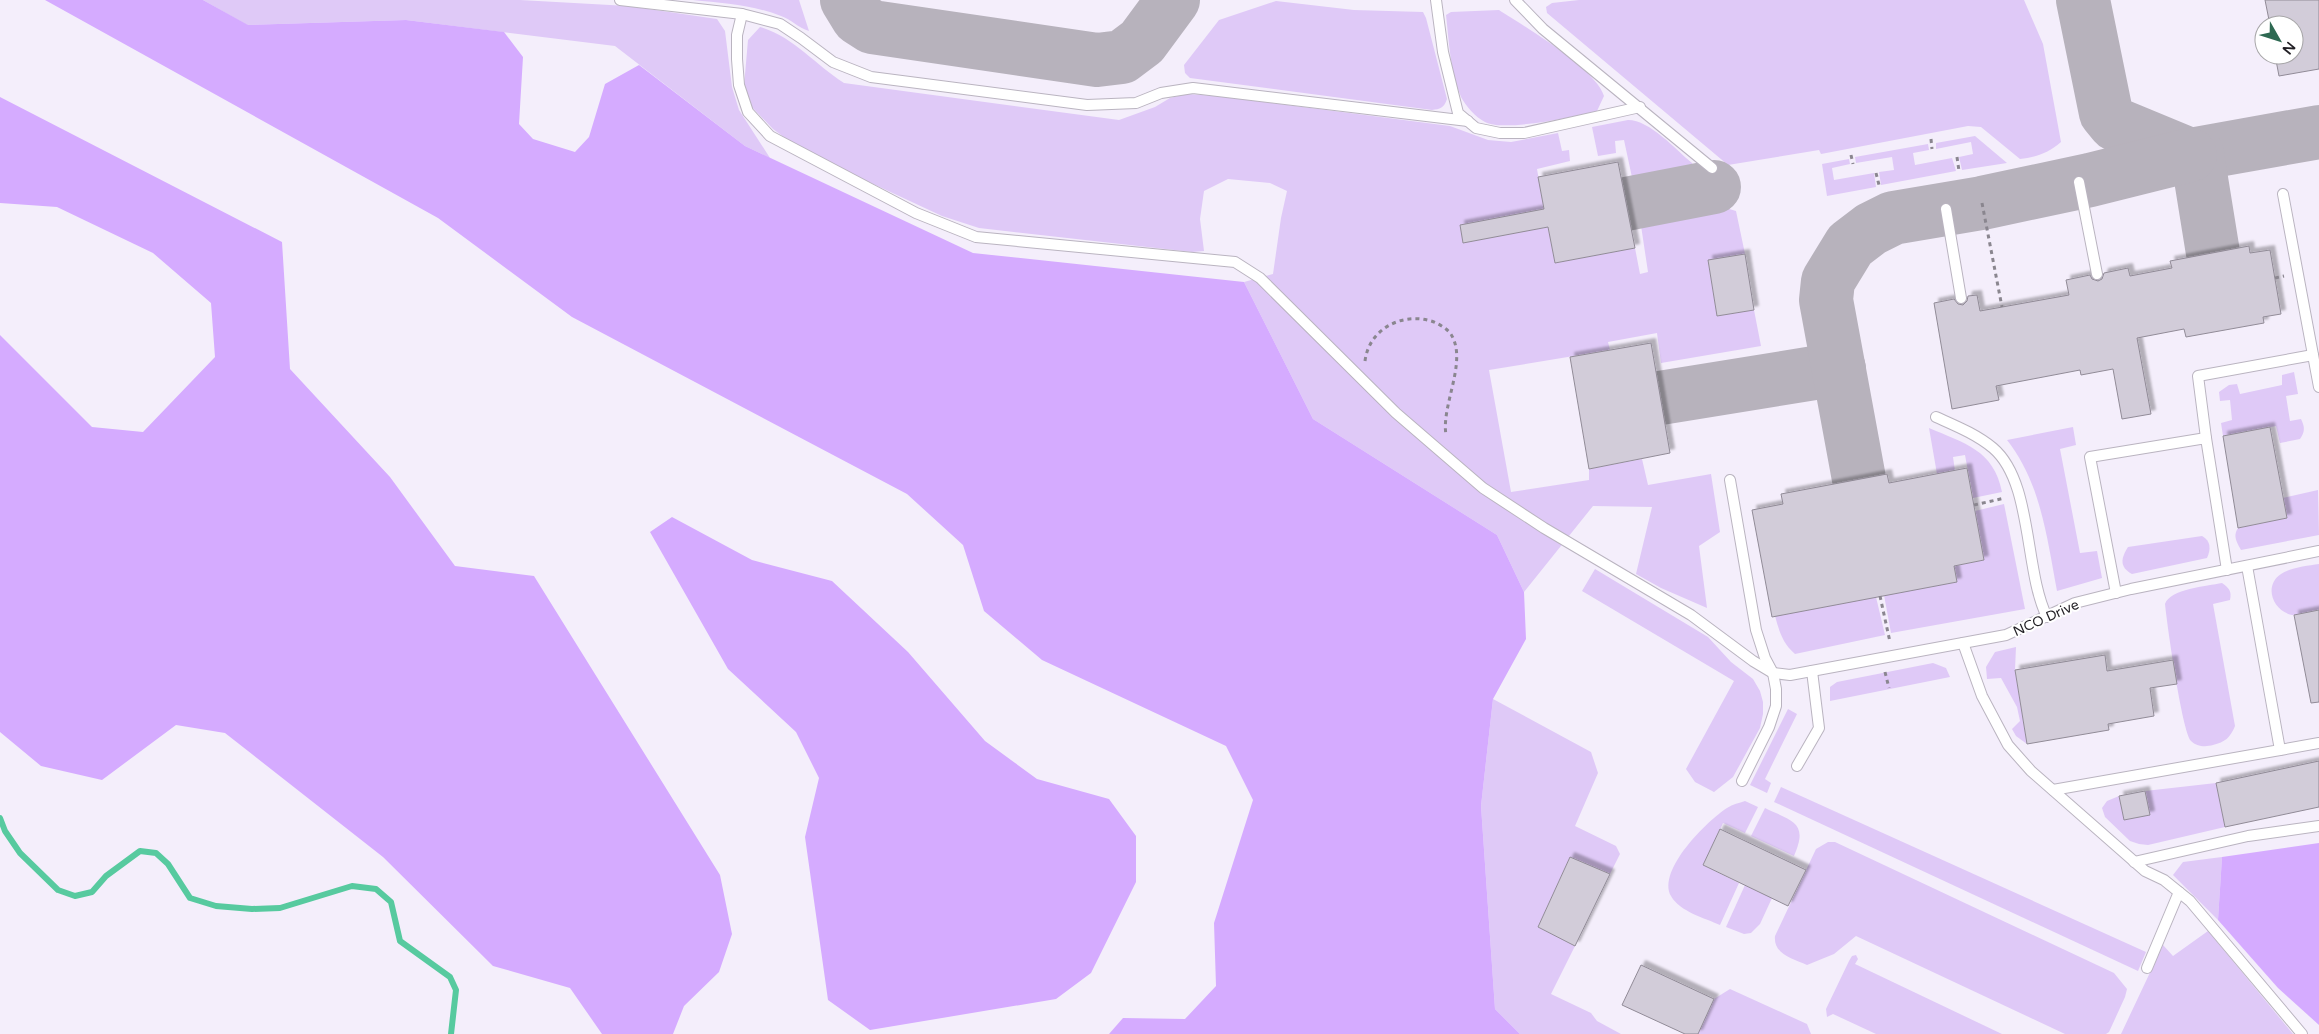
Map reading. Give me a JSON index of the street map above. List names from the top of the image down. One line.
{"streets":{"lane":["NCO Drive"]},"north":"bottom right"}
